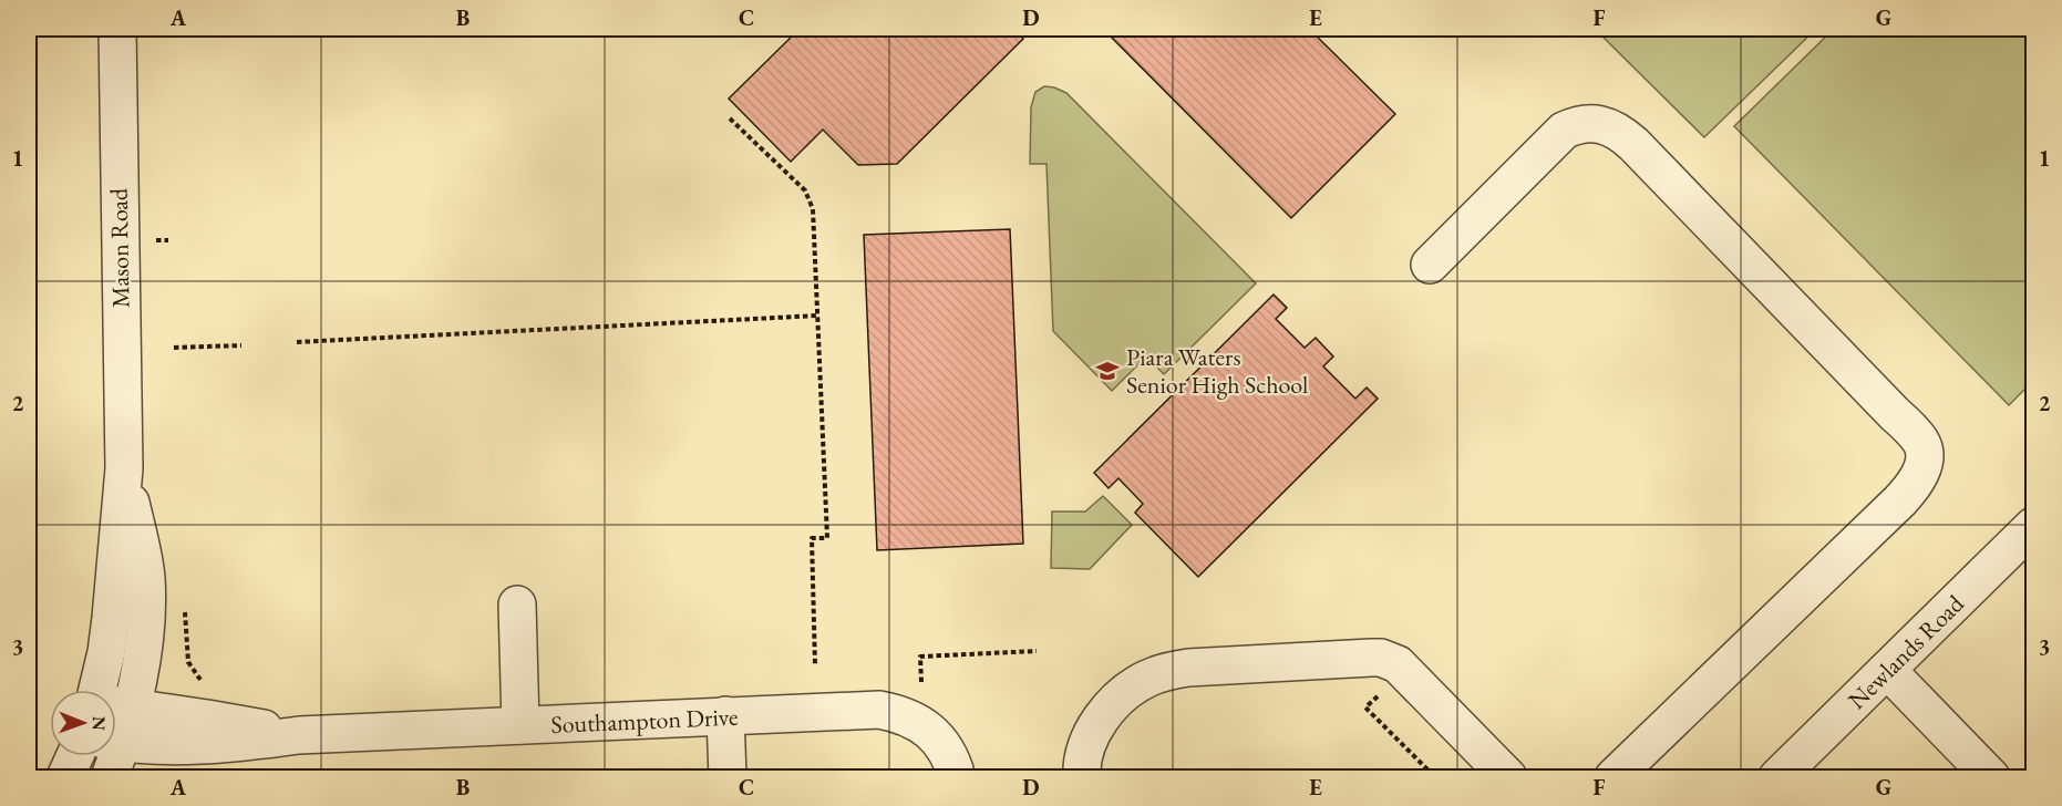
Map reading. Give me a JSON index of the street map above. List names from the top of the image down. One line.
{"streets":{"street":["Mason Road","Newlands Road","Southampton Drive"]},"crossings":[["Mason Road","Southampton Drive"]],"places":{"school or university":["Piara Waters Senior High School"]},"north":"right","grid":{"columns":["A","B","C","D","E","F","G"],"rows":["1","2","3"]}}
